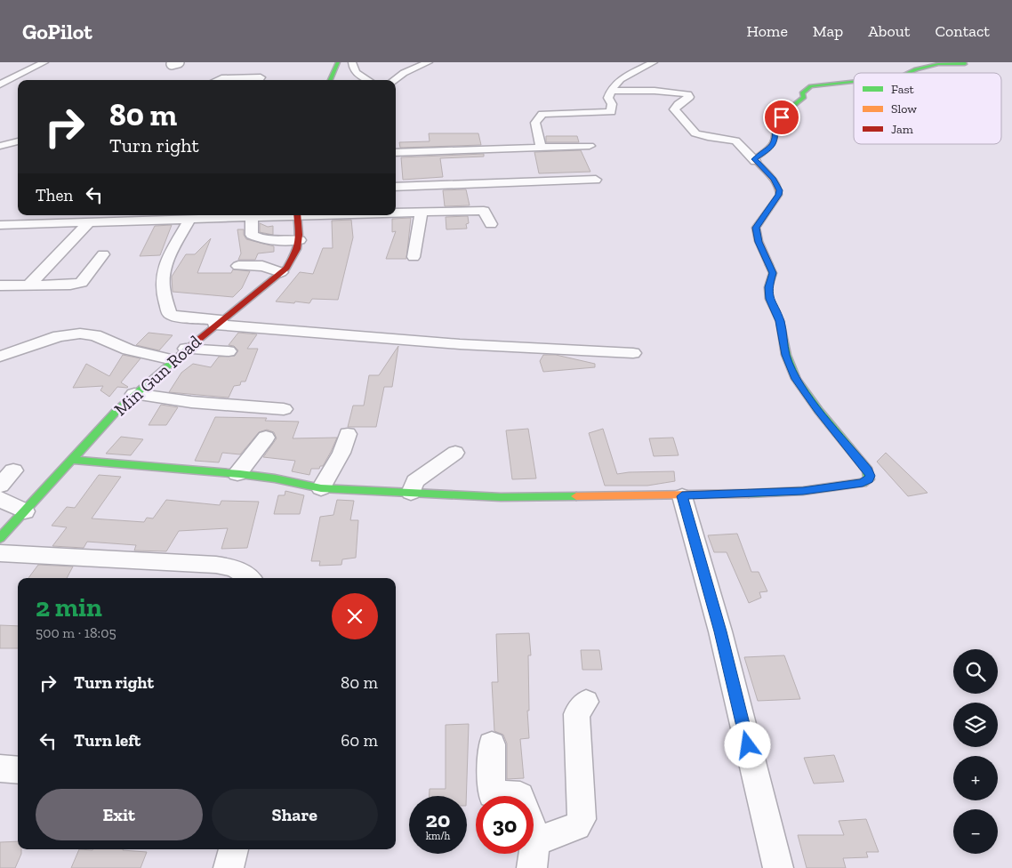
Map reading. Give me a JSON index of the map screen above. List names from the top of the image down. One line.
{"streets":{"street":["Min Gun Road"]},"legend":["Fast","Slow","Jam"],"page":{"header":"GoPilot","nav":["Home","Map","About","Contact"],"turn":["80 m","Turn right"],"then":"Then","heading":["2 min","500 m · 18:05"],"map_buttons":["+","−"],"list":[{"name":"Turn right","value":"80 m"},{"name":"Turn left","value":"60 m"}],"buttons":["Exit","Share"],"speed":"20 km/h","limit":"30"}}
